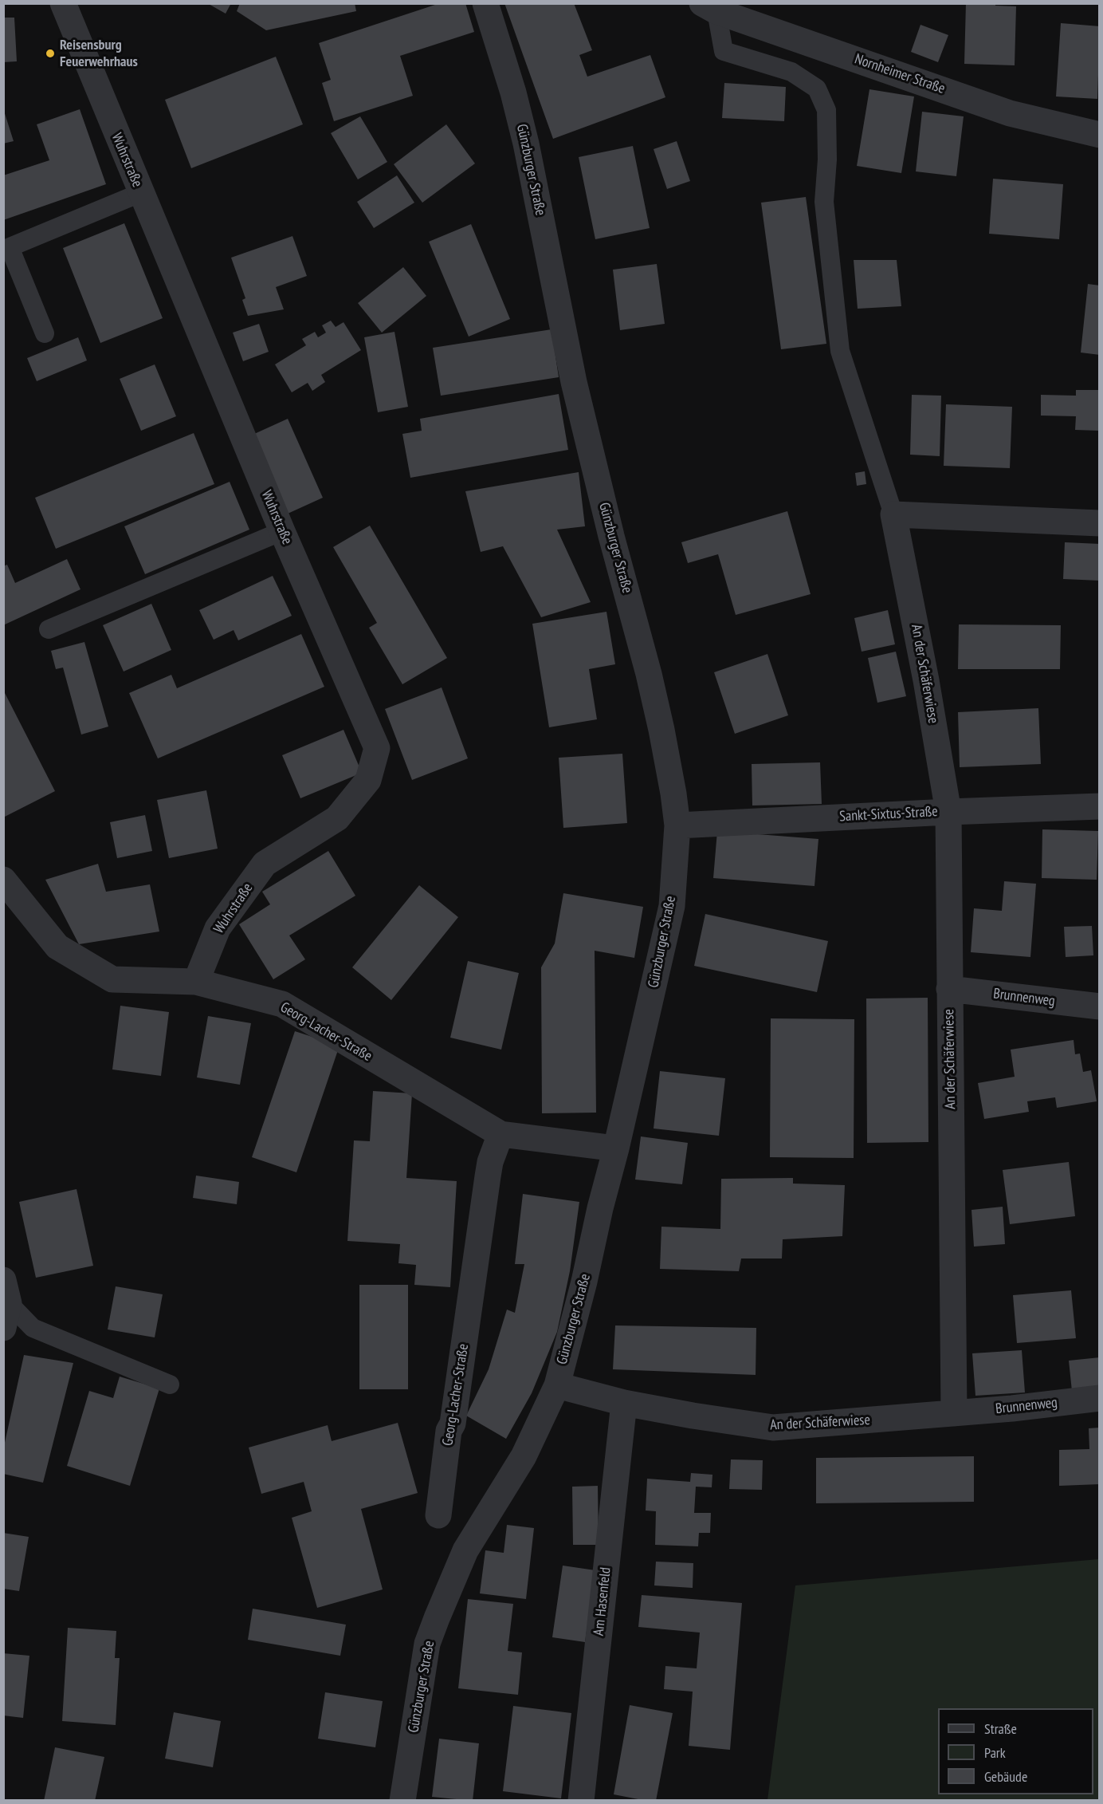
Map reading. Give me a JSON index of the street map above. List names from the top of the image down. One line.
{"streets":{"street":["Nornheimer Straße","Wuhrstraße","Günzburger Straße","An der Schäferwiese","Sankt-Sixtus-Straße","Brunnenweg","Georg-Lacher-Straße","Am Hasenfeld"]},"crossings":[["Wuhrstraße","Georg-Lacher-Straße"],["Günzburger Straße","An der Schäferwiese"],["Günzburger Straße","Sankt-Sixtus-Straße"],["Günzburger Straße","Georg-Lacher-Straße"],["An der Schäferwiese","Sankt-Sixtus-Straße"],["An der Schäferwiese","Brunnenweg"],["An der Schäferwiese","Am Hasenfeld"]],"places":["Reisensburg Feuerwehrhaus"],"legend":["Straße","Park","Gebäude"]}
